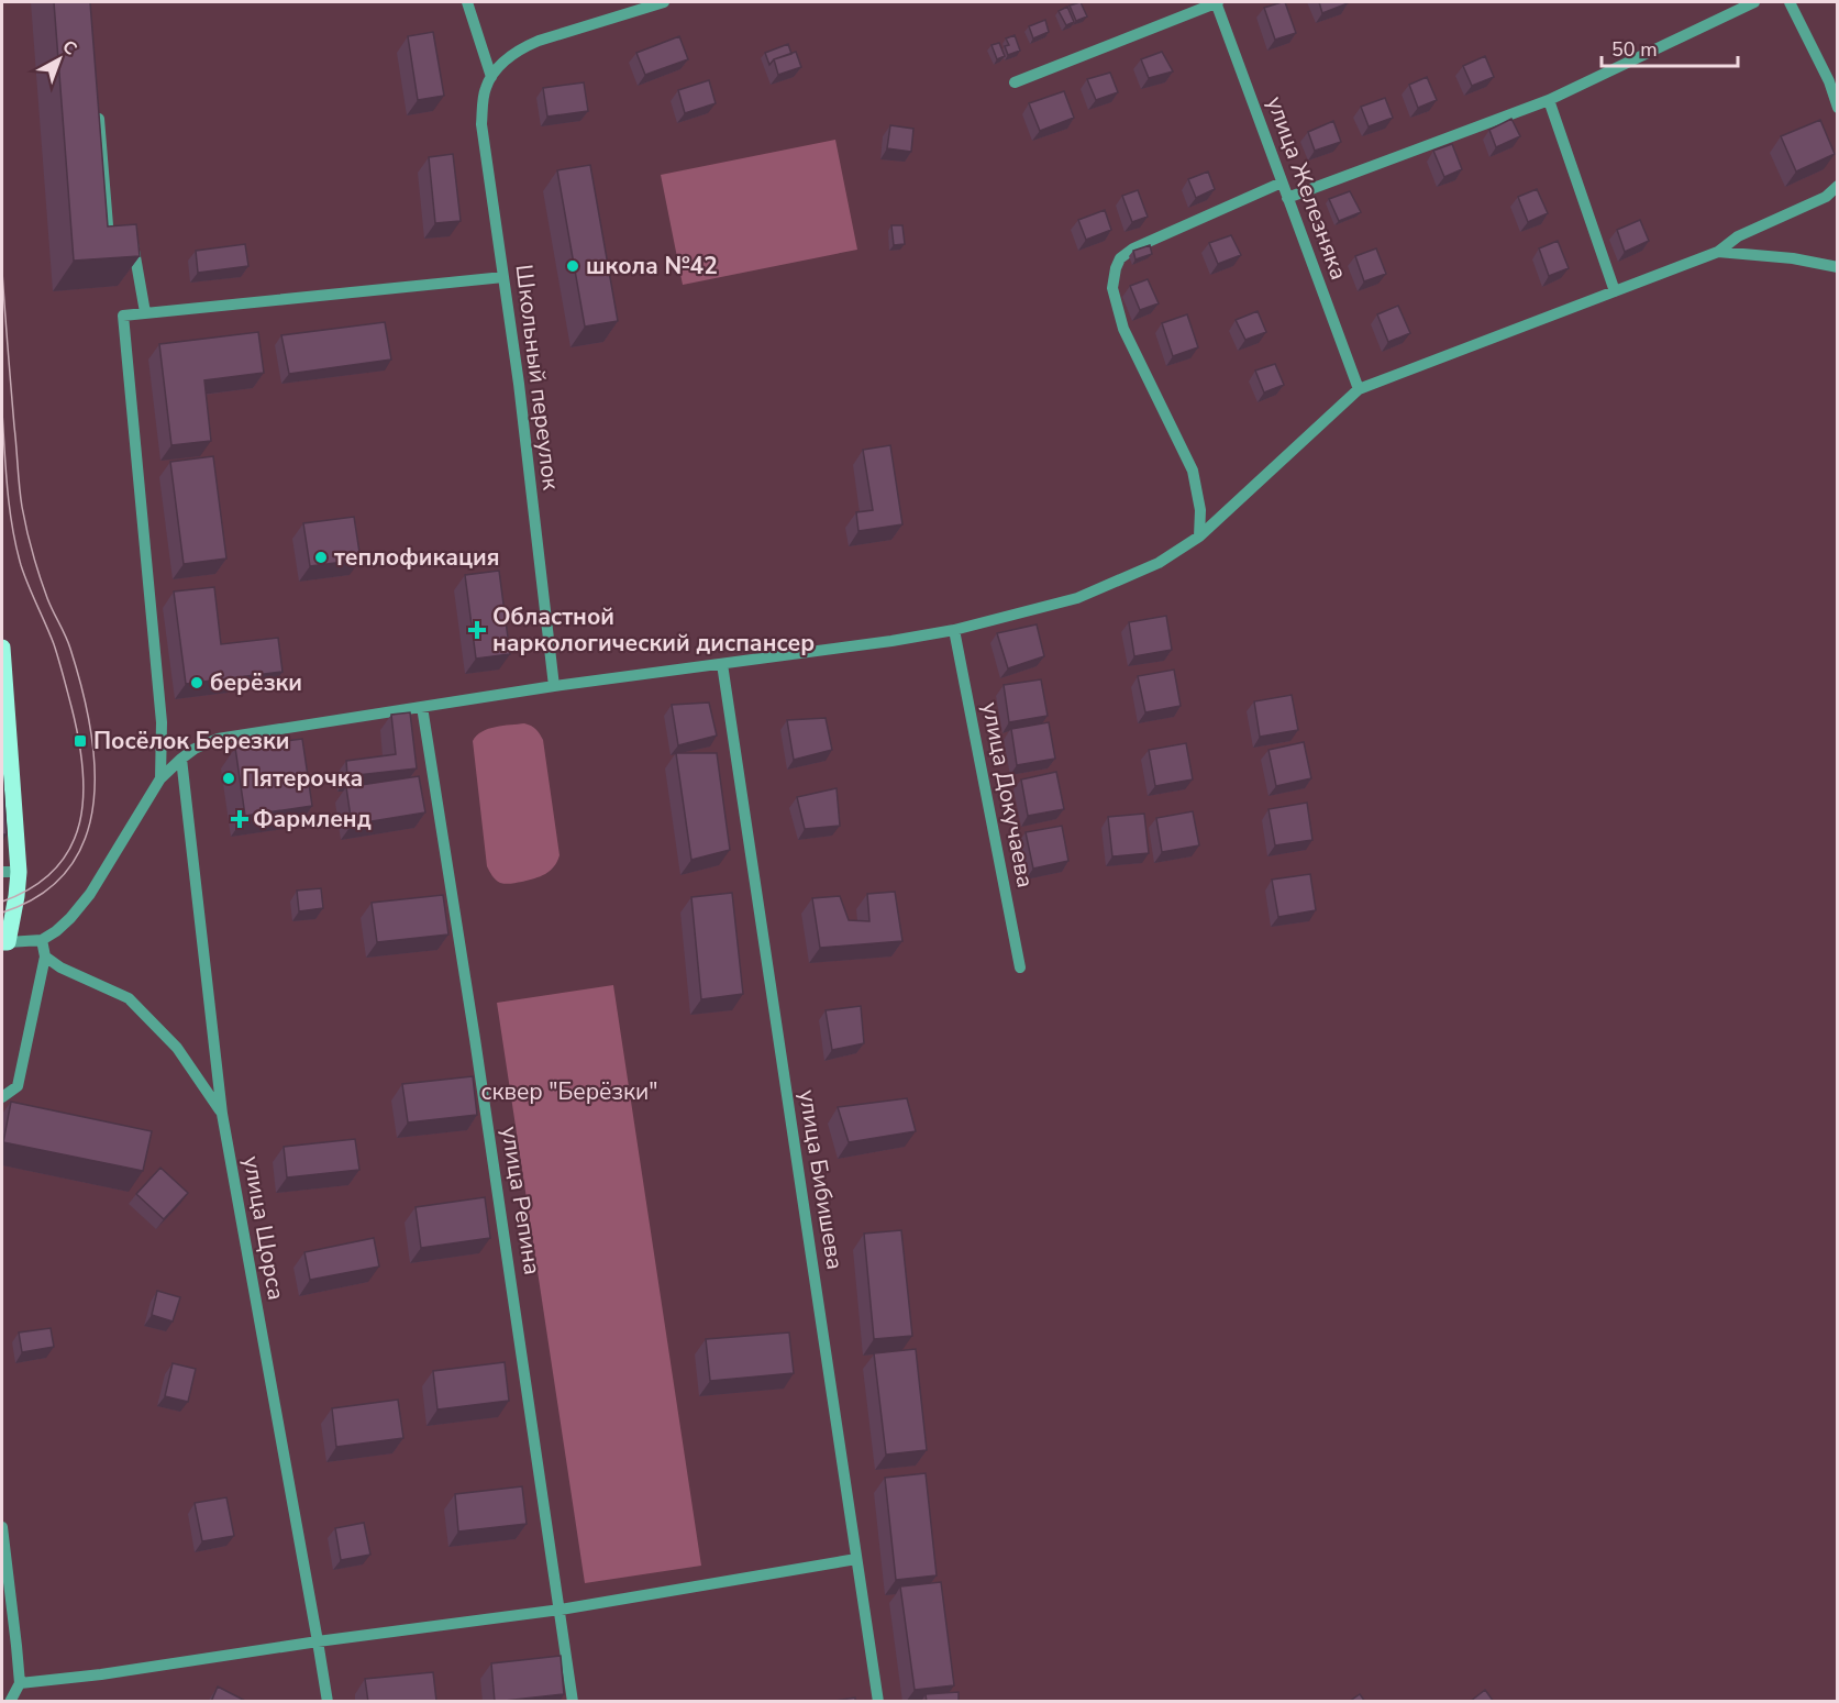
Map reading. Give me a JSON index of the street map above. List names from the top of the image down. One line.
{"streets":{"street":["улица Железняка","Школьный переулок","улица Докучаева","улица Бибишева","улица Репина","улица Щорса"]},"parks":["сквер \"Берёзки\""],"places":{"other":["школа №42","теплофикация","берёзки","Пятерочка"],"health":["Областной наркологический диспансер","Фармленд"],"transit":["Посёлок Березки"]},"scale_bar":"50 m","north":"top right"}
